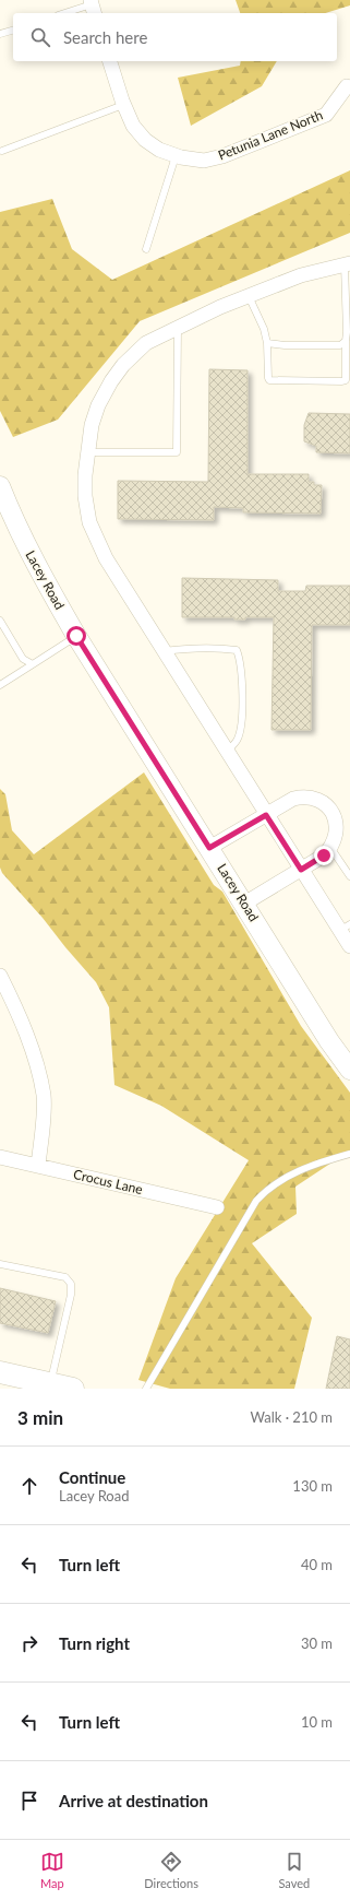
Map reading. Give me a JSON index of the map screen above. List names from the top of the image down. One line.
{"streets":{"main road":["Lacey Road"],"street":["Petunia Lane North","Crocus Lane"]},"page":{"search":"Search here","heading":["3 min","Walk · 210 m"],"list":[["Continue","Lacey Road","130 m"],["Turn left","40 m"],["Turn right","30 m"],["Turn left","10 m"],"Arrive at destination"],"nav":["Map","Directions","Saved"]}}
